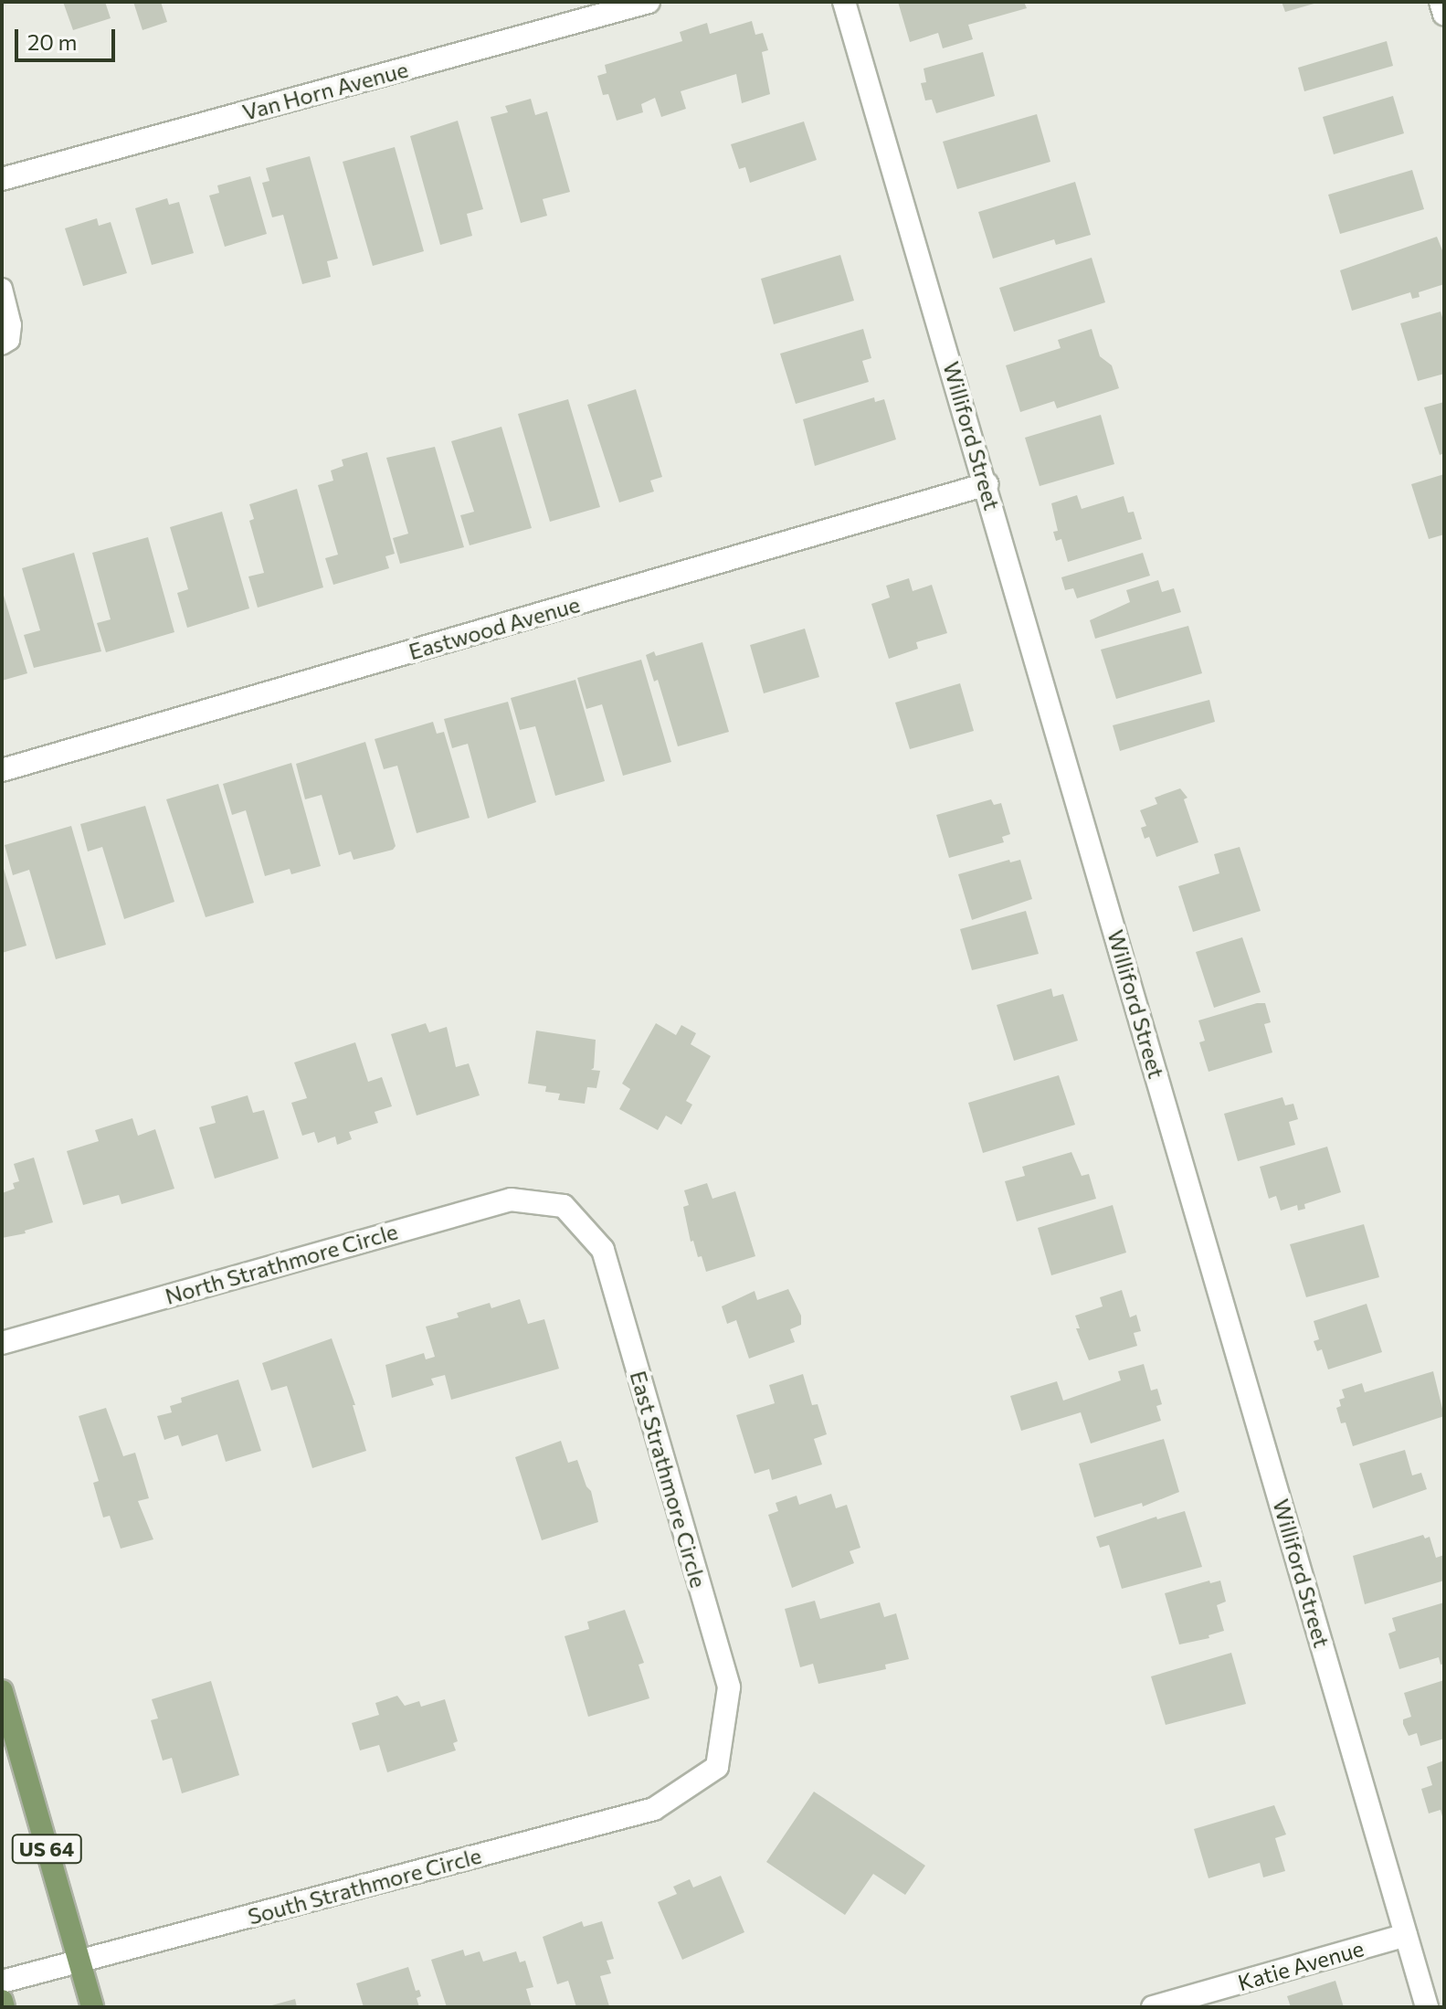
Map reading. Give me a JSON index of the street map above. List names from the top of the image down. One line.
{"streets":{"main road":["US 64"],"street":["Van Horn Avenue","Williford Street","Eastwood Avenue","North Strathmore Circle","East Strathmore Circle","South Strathmore Circle","Katie Avenue"]},"crossings":[["Williford Street","Eastwood Avenue"],["Williford Street","Katie Avenue"],["North Strathmore Circle","East Strathmore Circle"],["East Strathmore Circle","South Strathmore Circle"],["US 64","South Strathmore Circle"]],"scale_bar":"20 m"}
